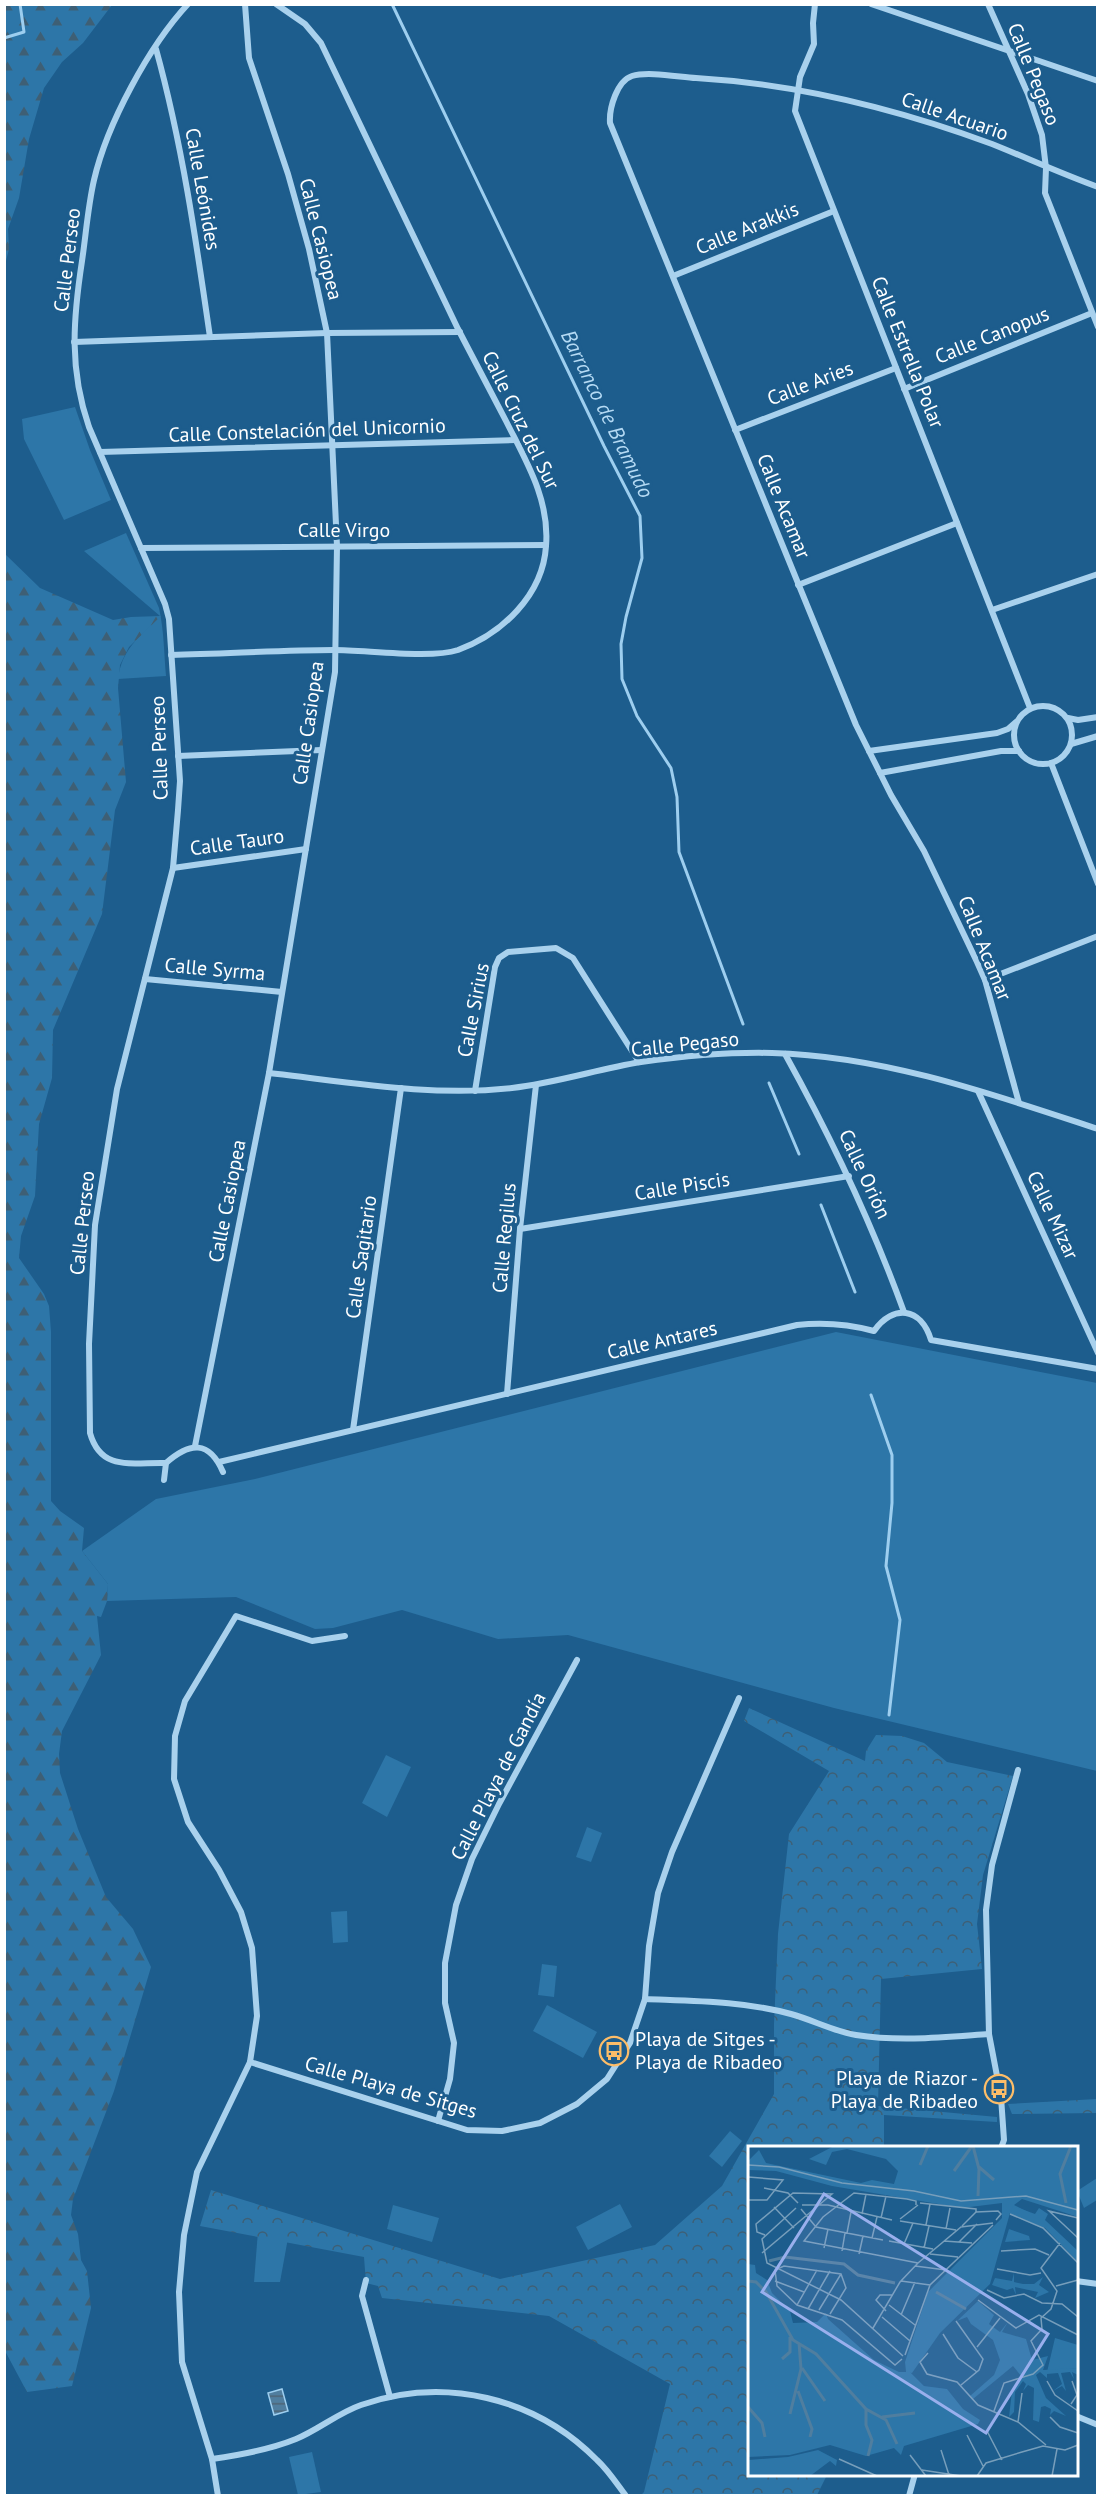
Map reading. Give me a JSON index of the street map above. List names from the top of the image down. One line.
{"streets":{"street":["Calle Pegaso","Calle Acuario","Calle Leónides","Calle Arakkis","Calle Casiopea","Calle Perseo","Calle Canopus","Calle Estrella Polar","Calle Aries","Calle Cruz del Sur","Calle Constelación del Unicornio","Calle Acamar","Calle Virgo","Calle Tauro","Calle Syrma","Calle Sirius","Calle Orión","Calle Piscis","Calle Mizar","Calle Regilus","Calle Sagitario","Calle Antares","Calle Playa de Gandía","Calle Playa de Sitges"]},"crossings":[["Calle Pegaso","Calle Acuario"],["Calle Pegaso","Calle Casiopea"],["Calle Pegaso","Calle Canopus"],["Calle Pegaso","Calle Acamar"],["Calle Pegaso","Calle Sirius"],["Calle Pegaso","Calle Orión"],["Calle Pegaso","Calle Mizar"],["Calle Pegaso","Calle Regilus"],["Calle Pegaso","Calle Sagitario"],["Calle Acuario","Calle Estrella Polar"],["Calle Acuario","Calle Acamar"],["Calle Leónides","Calle Perseo"],["Calle Arakkis","Calle Estrella Polar"],["Calle Arakkis","Calle Acamar"],["Calle Casiopea","Calle Cruz del Sur"],["Calle Casiopea","Calle Constelación del Unicornio"],["Calle Casiopea","Calle Virgo"],["Calle Casiopea","Calle Tauro"],["Calle Casiopea","Calle Syrma"],["Calle Perseo","Calle Cruz del Sur"],["Calle Perseo","Calle Constelación del Unicornio"],["Calle Perseo","Calle Virgo"],["Calle Perseo","Calle Tauro"],["Calle Perseo","Calle Syrma"],["Calle Canopus","Calle Estrella Polar"],["Calle Estrella Polar","Calle Aries"],["Calle Estrella Polar","Calle Acamar"],["Calle Aries","Calle Acamar"],["Calle Cruz del Sur","Calle Constelación del Unicornio"],["Calle Cruz del Sur","Calle Virgo"],["Calle Orión","Calle Piscis"],["Calle Orión","Calle Antares"],["Calle Piscis","Calle Regilus"],["Calle Regilus","Calle Antares"],["Calle Sagitario","Calle Antares"],["Calle Playa de Gandía","Calle Playa de Sitges"]],"water":["Barranco de Bramudo"],"places":{"bus stop":["Playa de Sitges - Playa de Ribadeo","Playa de Riazor - Playa de Ribadeo"]}}
